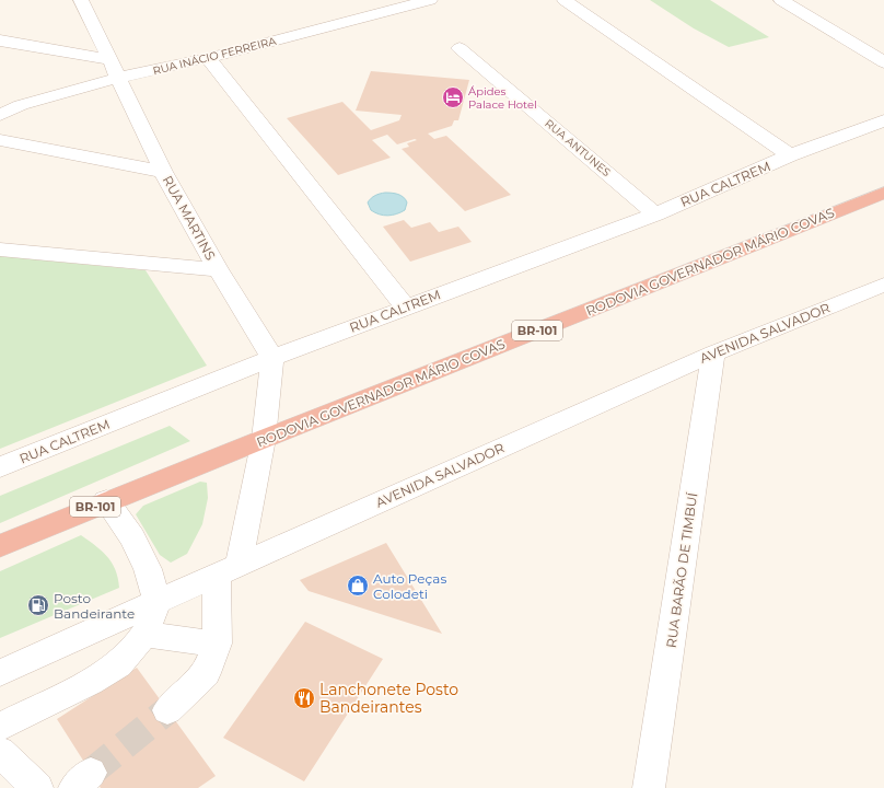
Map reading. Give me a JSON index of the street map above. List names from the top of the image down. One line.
{"streets":{"highway":["RODOVIA GOVERNADOR MÁRIO COVAS","BR-101"],"street":["RUA INÁCIO FERREIRA","RUA ANTUNES","RUA CALTREM","RUA MARTINS","AVENIDA SALVADOR","RUA BARÃO DE TIMBUÍ"]},"crossings":[["RUA INÁCIO FERREIRA","RUA MARTINS"],["RUA ANTUNES","RUA CALTREM"],["RUA CALTREM","RUA MARTINS"],["AVENIDA SALVADOR","RUA BARÃO DE TIMBUÍ"]],"places":{"hotel":["Ápides Palace Hotel"],"shop":["Auto Peças Colodeti"],"fuel station":["Posto Bandeirante"],"restaurant":["Lanchonete Posto Bandeirantes"]}}
